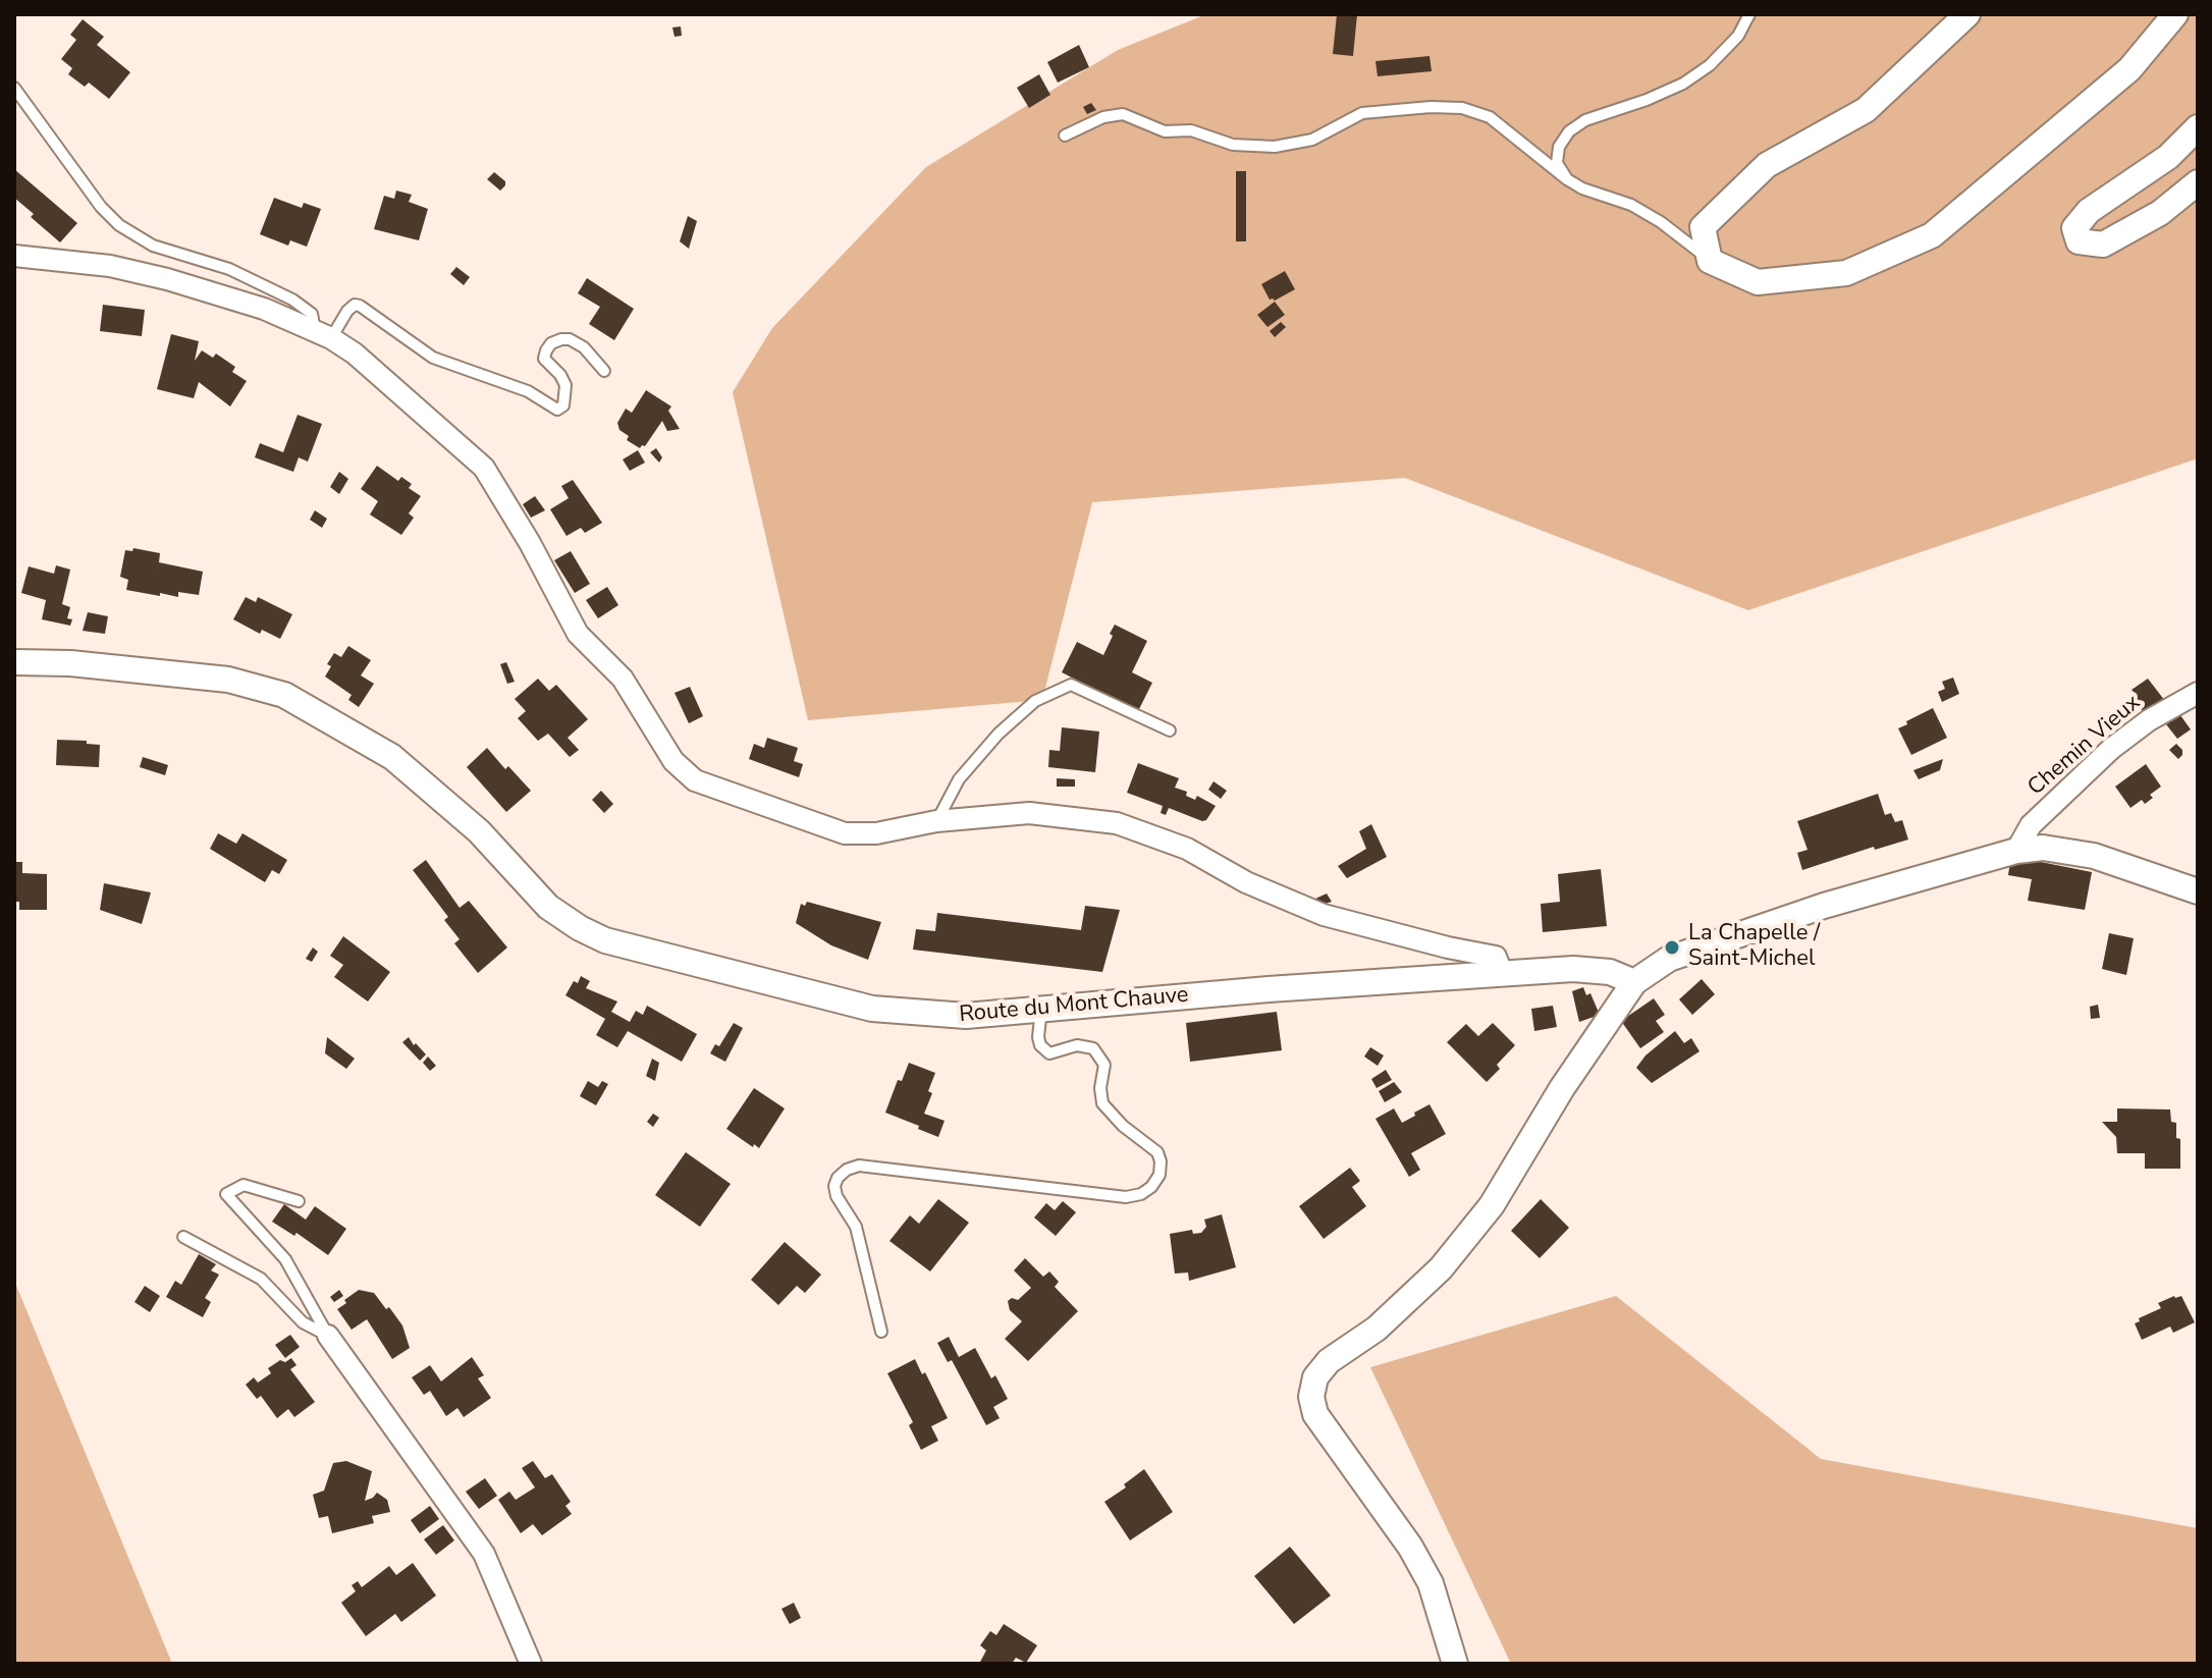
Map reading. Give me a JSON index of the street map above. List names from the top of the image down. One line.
{"streets":{"street":["Chemin Vieux","Route du Mont Chauve"]},"places":["La Chapelle / Saint-Michel"]}
